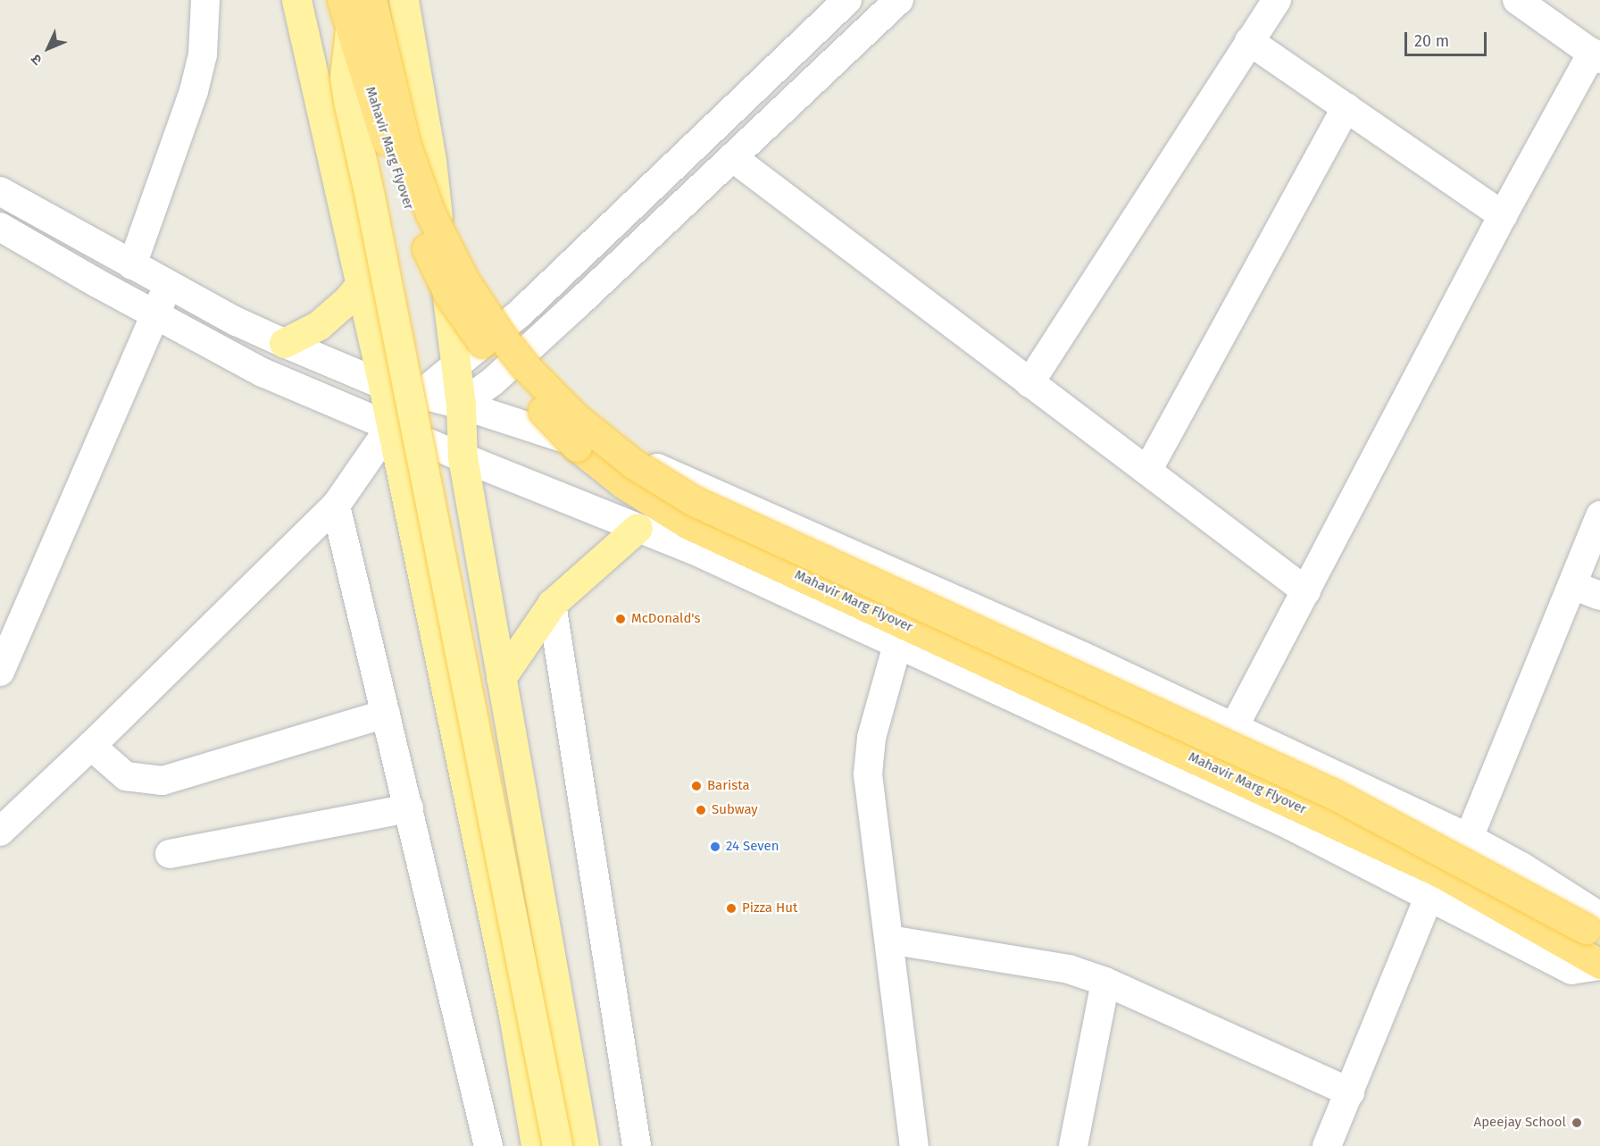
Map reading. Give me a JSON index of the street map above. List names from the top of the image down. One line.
{"streets":{"highway":["Mahavir Marg Flyover"]},"places":["McDonald's","Barista","Subway","24 Seven","Pizza Hut","Apeejay School"],"scale_bar":"20 m","north":"bottom left"}
